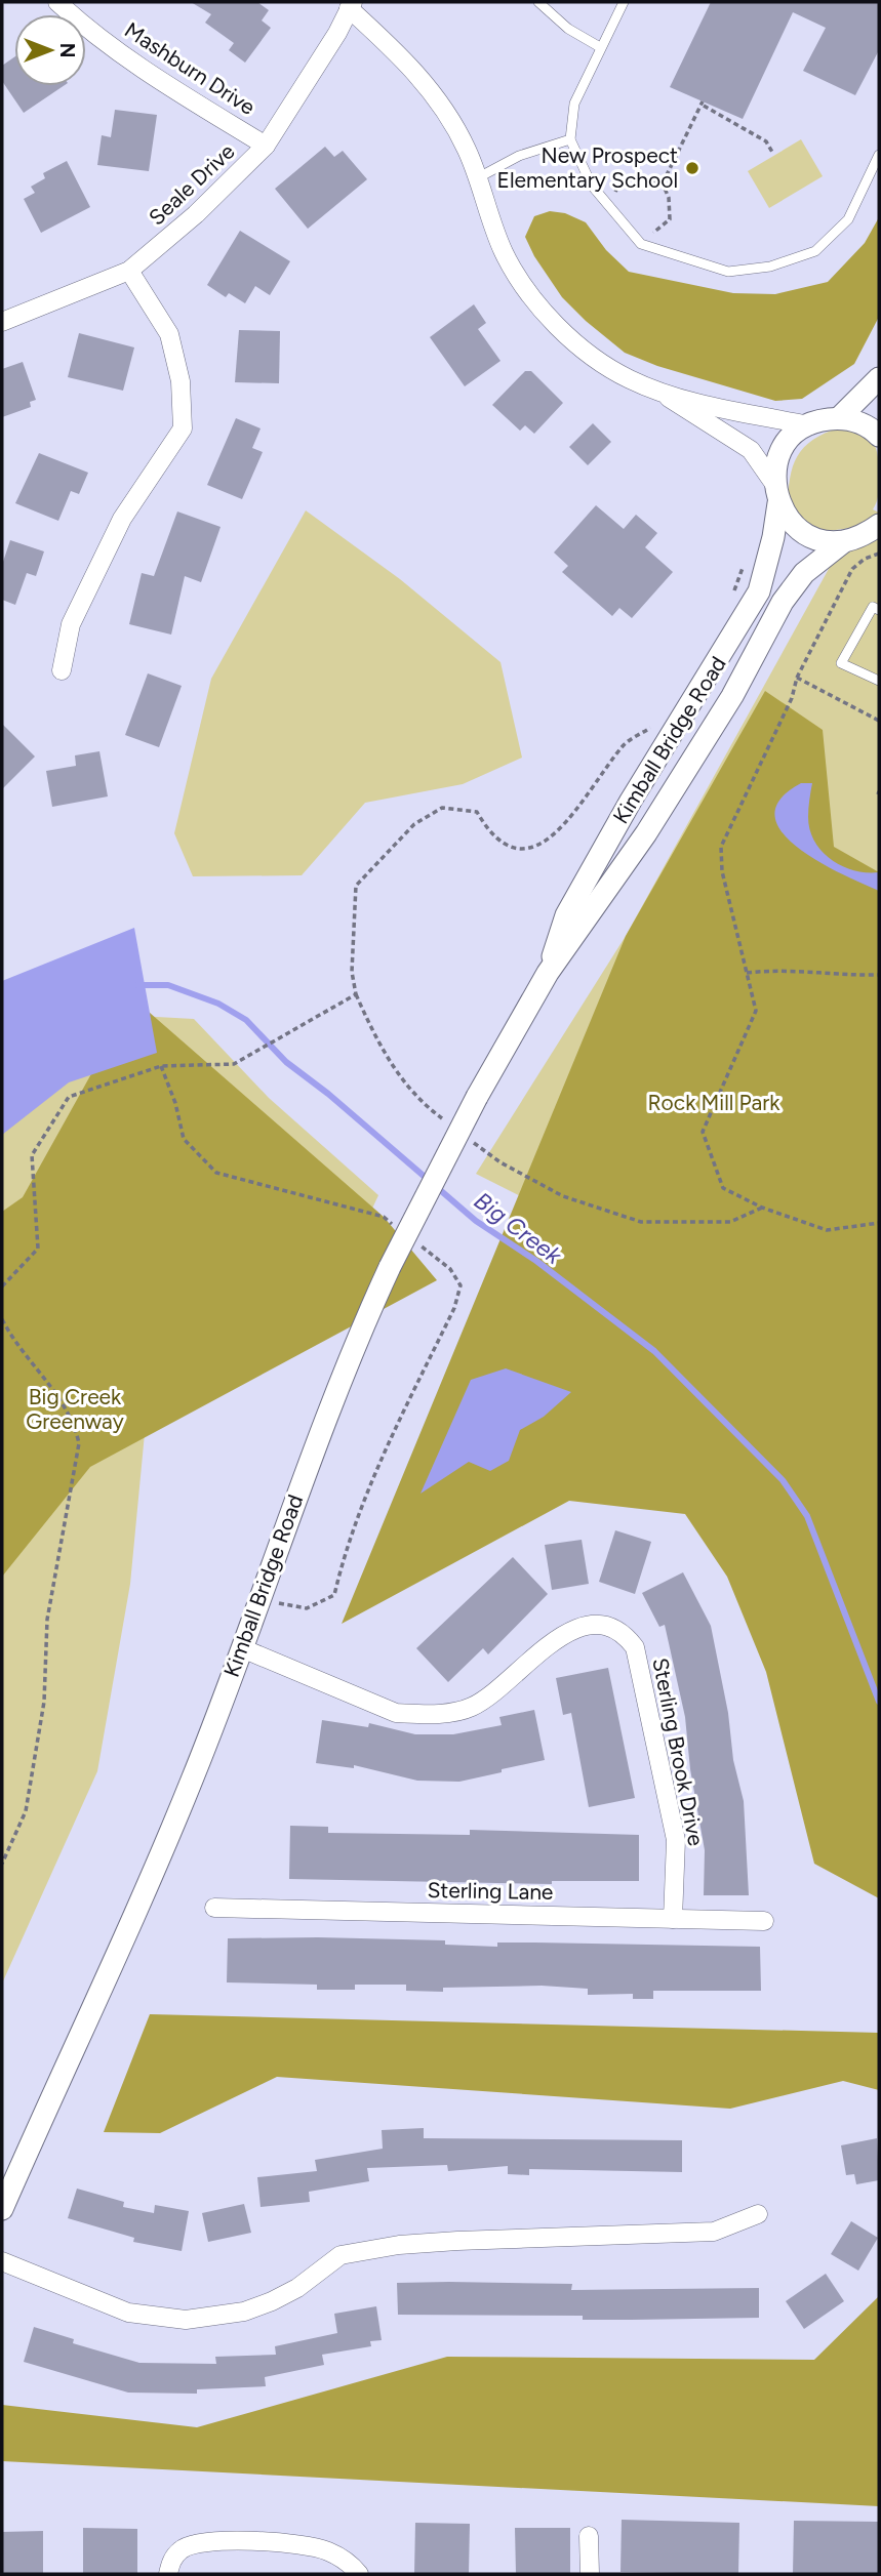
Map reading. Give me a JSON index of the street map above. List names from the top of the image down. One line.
{"streets":{"street":["Mashburn Drive","Seale Drive","Kimball Bridge Road","Sterling Brook Drive","Sterling Lane"]},"crossings":[["Mashburn Drive","Seale Drive"],["Kimball Bridge Road","Sterling Brook Drive"],["Sterling Brook Drive","Sterling Lane"]],"water":["Big Creek"],"parks":["Rock Mill Park","Big Creek Greenway"],"places":["New Prospect Elementary School"],"north":"right"}
